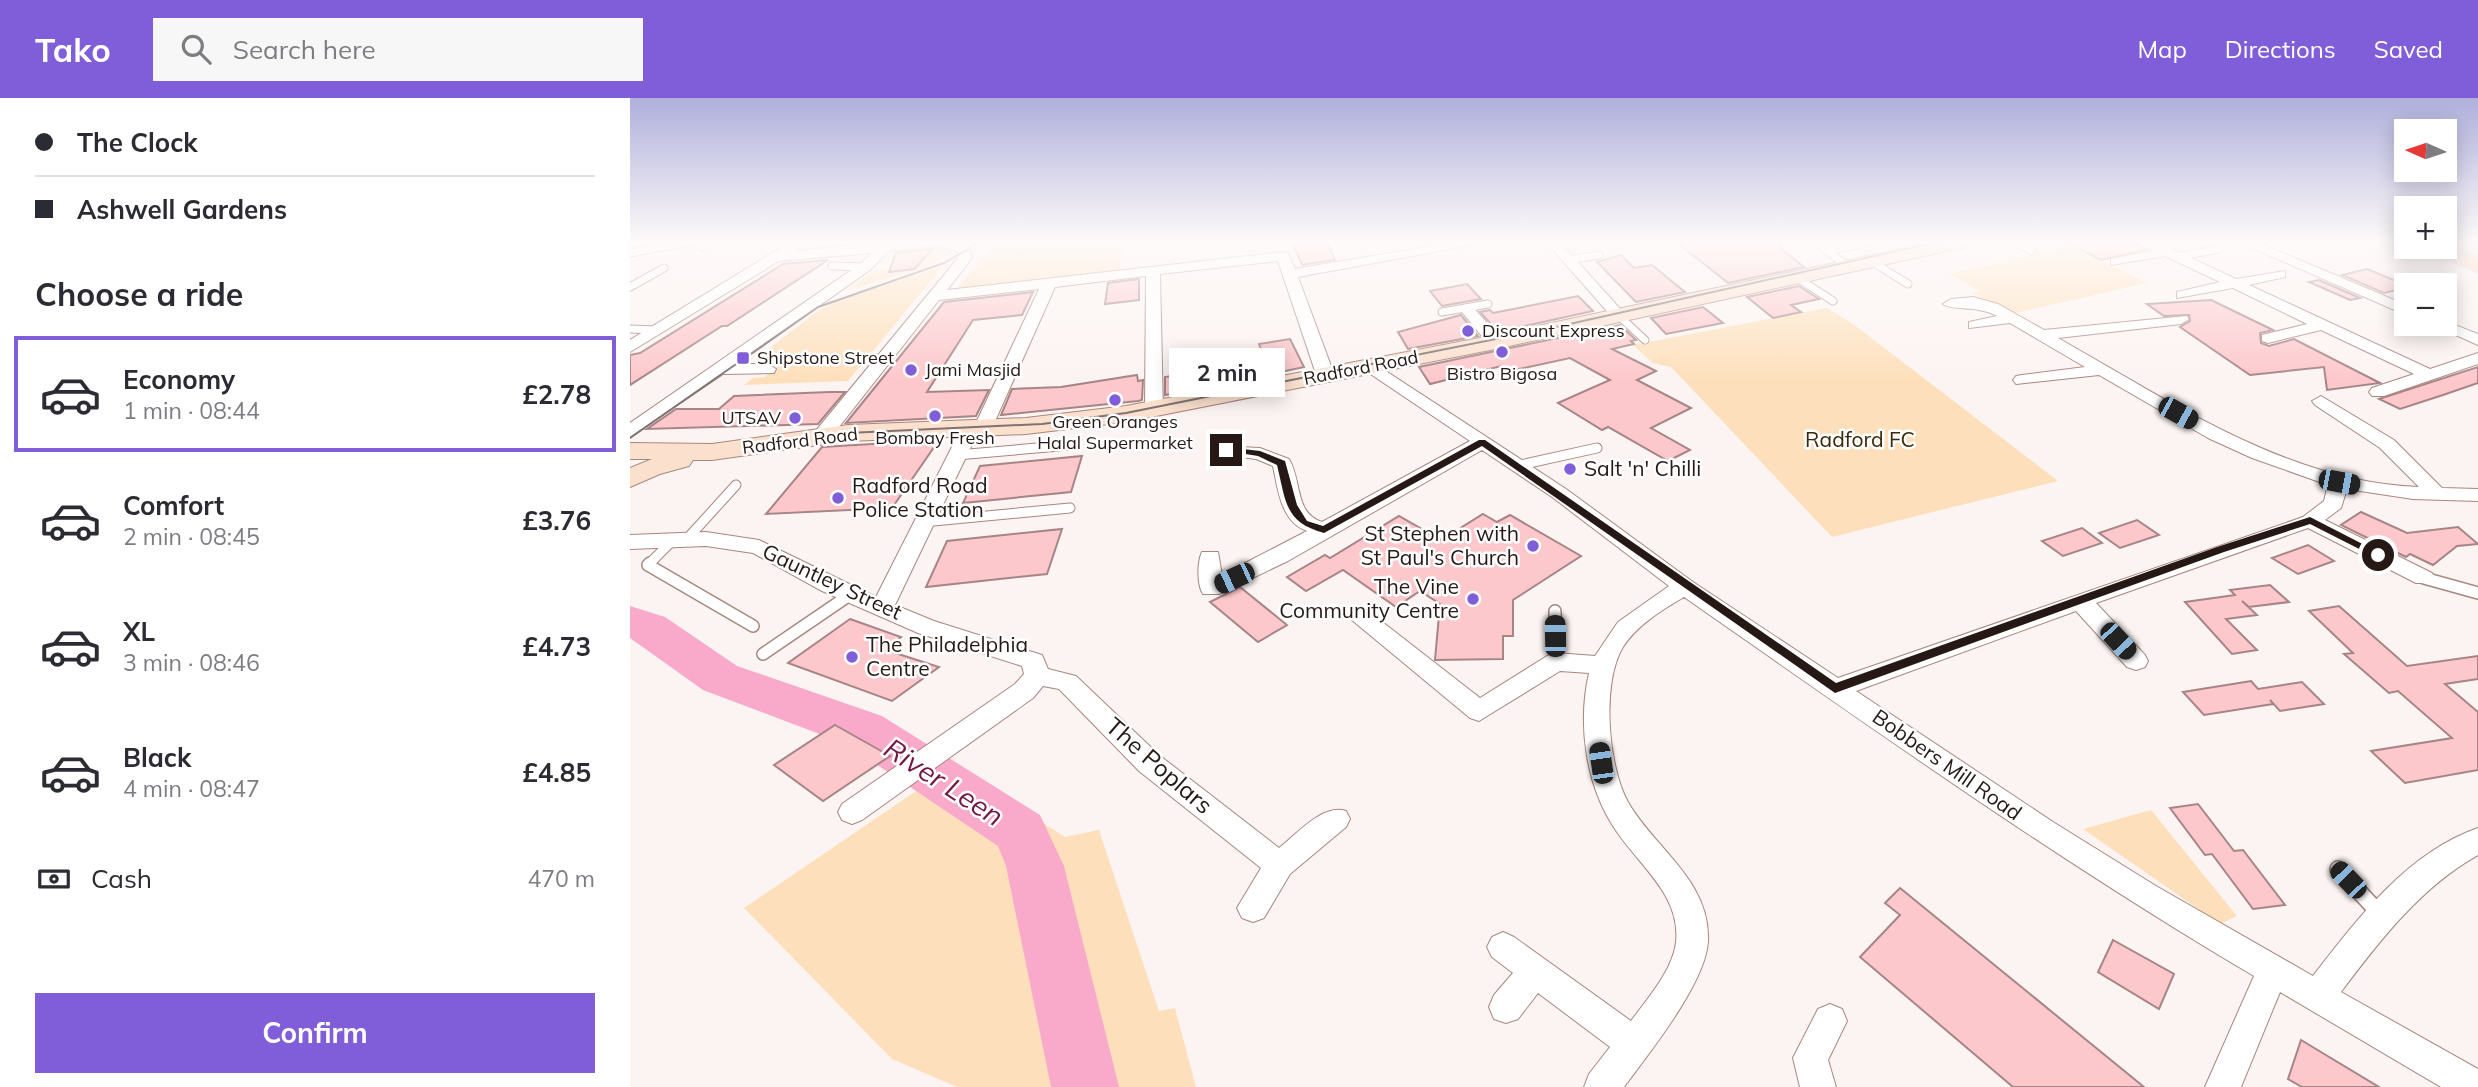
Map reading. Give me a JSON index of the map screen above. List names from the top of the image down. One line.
{"streets":{"street":["Radford Road","Gauntley Street","Bobbers Mill Road","The Poplars"]},"crossings":[["Radford Road","Bobbers Mill Road"],["Gauntley Street","The Poplars"]],"water":["River Leen"],"parks":["Radford FC"],"places":{"other":["Discount Express","Bistro Bigosa","Jami Masjid","Green Oranges Halal Supermarket","Bombay Fresh","UTSAV","Salt 'n' Chilli","Radford Road Police Station","St Stephen with St Paul's Church","The Vine Community Centre","The Philadelphia Centre"],"transit":["Shipstone Street"]},"north":"left","page":{"header":"Tako","search":"Search here","nav":["Map","Directions","Saved"],"banner":["The Clock","Ashwell Gardens"],"map_buttons":["+","−"],"heading":"Choose a ride","list":[{"name":"Economy","note":"1 min · 08:44","value":"£2.78"},{"name":"Comfort","note":"2 min · 08:45","value":"£3.76"},{"name":"XL","note":"3 min · 08:46","value":"£4.73"},{"name":"Black","note":"4 min · 08:47","value":"£4.85"}],"bubble":"2 min","pay":["Cash","470 m"],"buttons":"Confirm"}}
